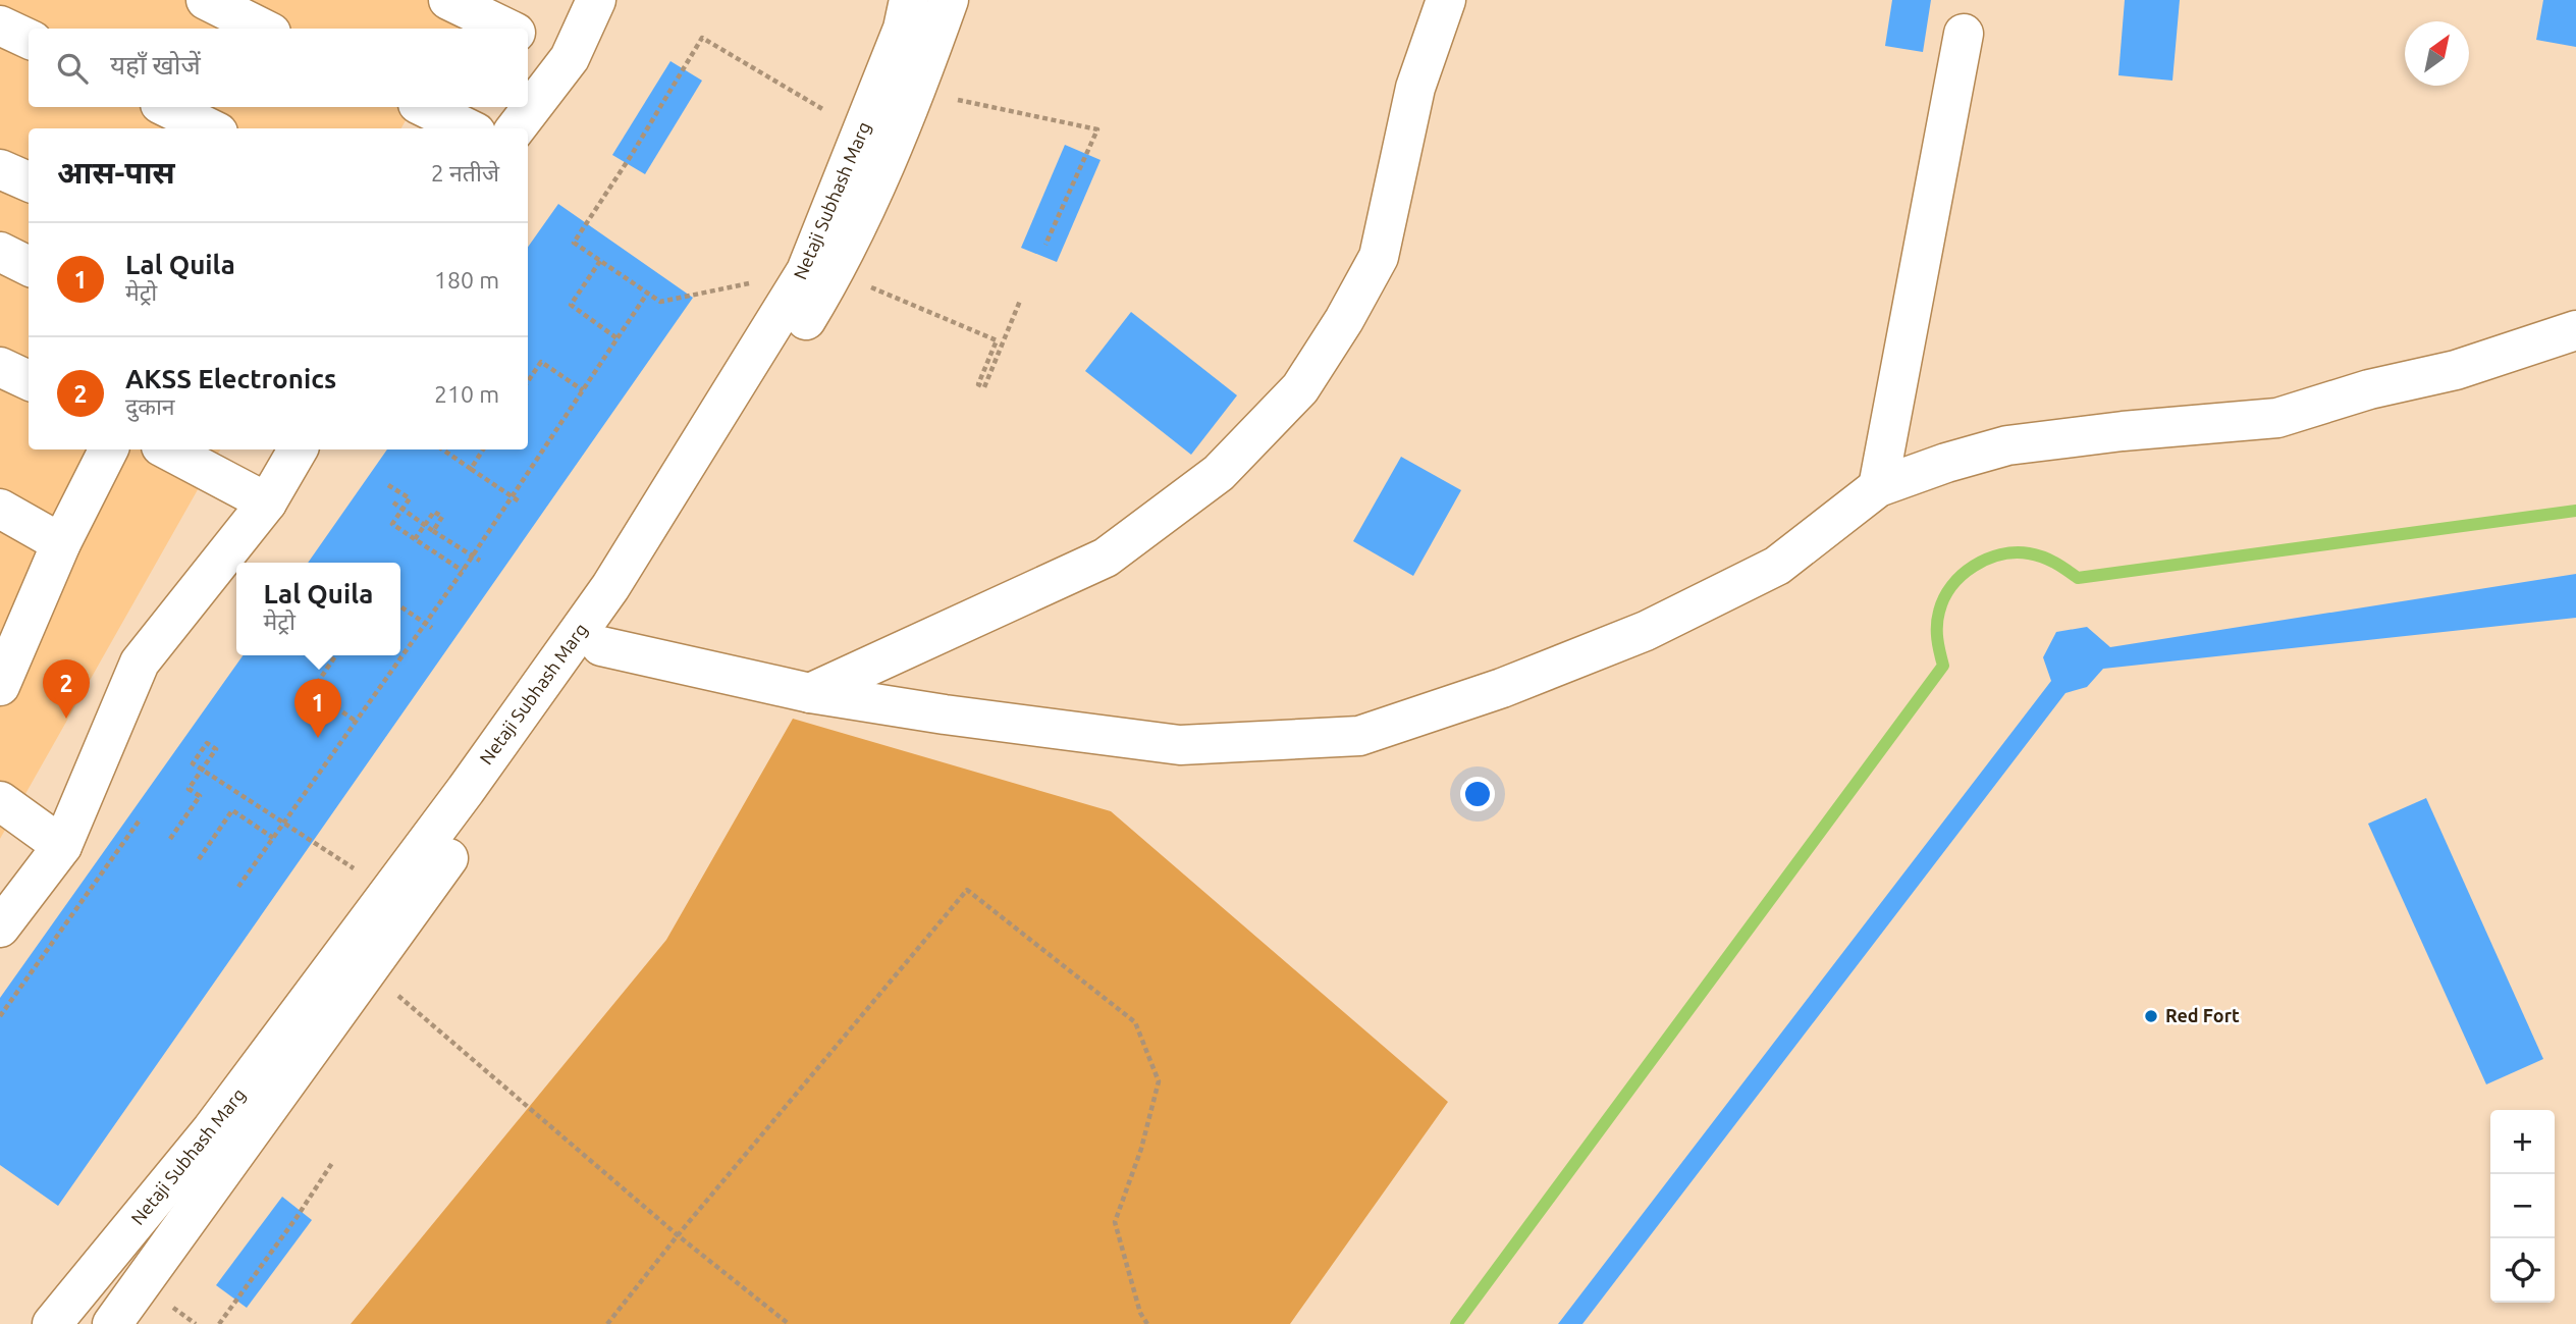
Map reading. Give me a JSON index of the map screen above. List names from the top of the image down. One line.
{"streets":{"street":["Netaji Subhash Marg"]},"places":["Red Fort"],"north":"top right","page":{"search":"यहाँ खोजें","heading":["आस-पास","2 नतीजे"],"list":[{"mark":"1","name":"Lal Quila","note":"मेट्रो","value":"180 m"},{"mark":"2","name":"AKSS Electronics","note":"दुकान","value":"210 m"}],"popup":["Lal Quila","मेट्रो"],"pins":["2","1"],"map_buttons":["+","−"]}}
